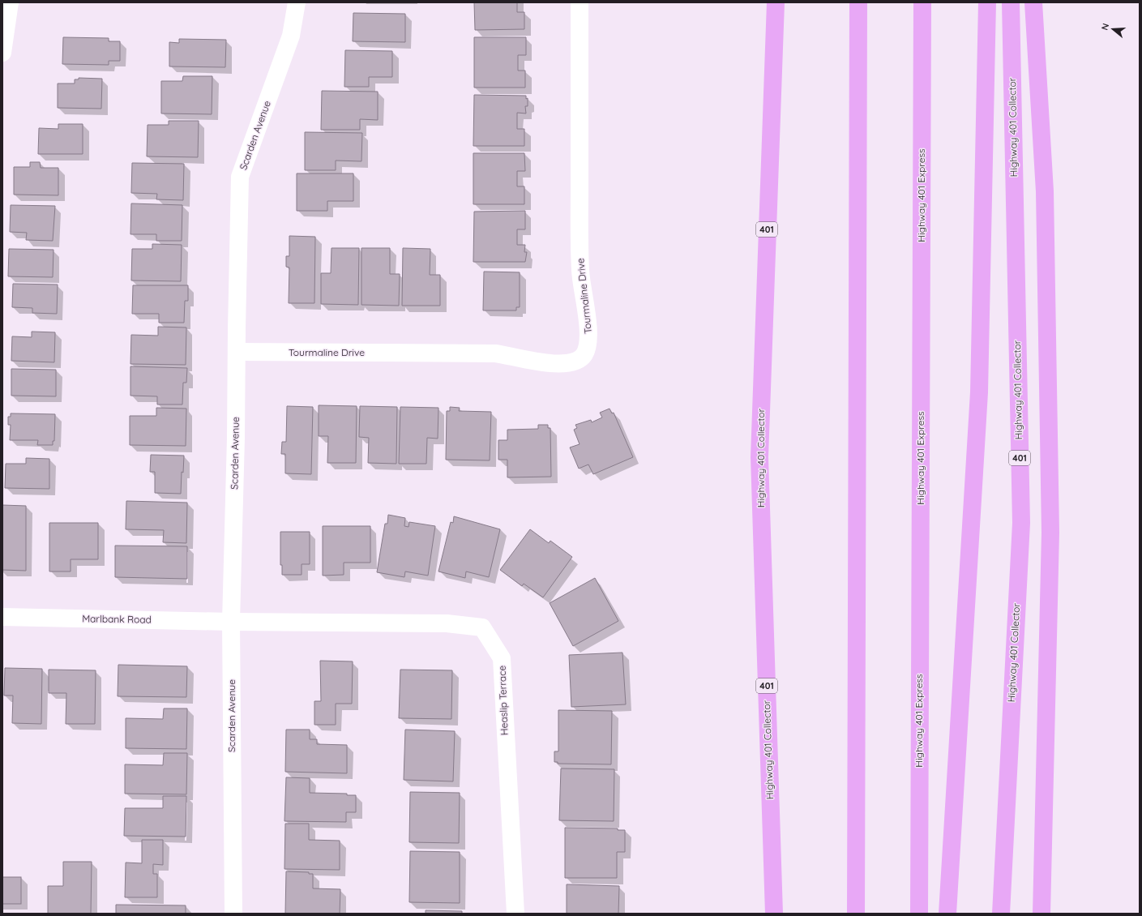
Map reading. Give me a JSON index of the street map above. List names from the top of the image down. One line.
{"streets":{"highway":["Highway 401 Collector","Highway 401 Express","401"],"street":["Scarden Avenue","Tourmaline Drive","Marlbank Road","Heaslip Terrace"]},"crossings":[["Scarden Avenue","Tourmaline Drive"],["Scarden Avenue","Marlbank Road"],["Scarden Avenue","Heaslip Terrace"],["Marlbank Road","Heaslip Terrace"]],"north":"left"}
